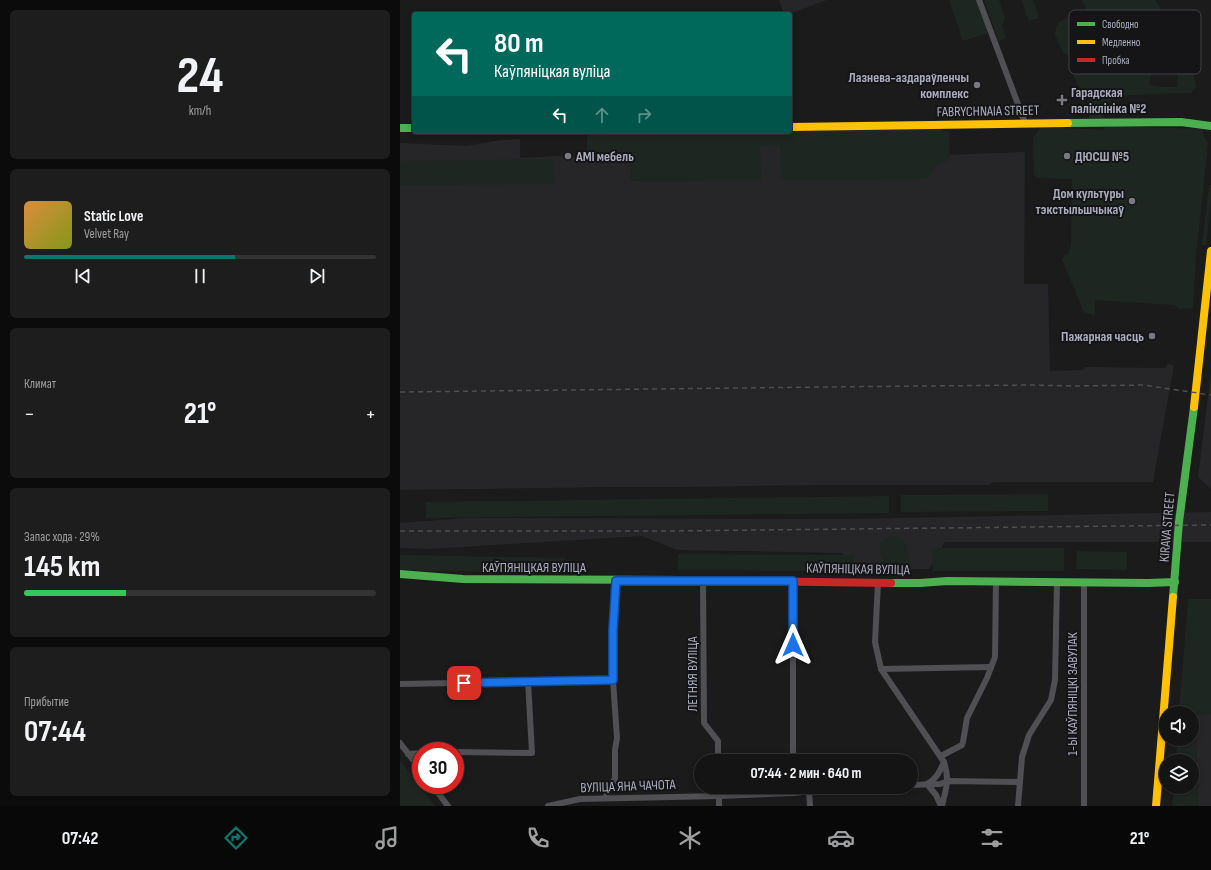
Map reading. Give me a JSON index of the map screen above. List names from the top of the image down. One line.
{"streets":{"main road":["FABRYCHNAIA STREET","KIRAVA STREET","КАЎПЯНІЦКАЯ ВУЛІЦА"],"street":["ЛЕТНЯЯ ВУЛІЦА","1-Ы КАЎПЯНІЦКІ ЗАВУЛАК","ВУЛІЦА ЯНА ЧАЧОТА"]},"crossings":[["KIRAVA STREET","КАЎПЯНІЦКАЯ ВУЛІЦА"],["КАЎПЯНІЦКАЯ ВУЛІЦА","ЛЕТНЯЯ ВУЛІЦА"],["КАЎПЯНІЦКАЯ ВУЛІЦА","1-Ы КАЎПЯНІЦКІ ЗАВУЛАК"]],"places":{"other":["Лазнева-аздараўленчы комплекс","AMI мебель","ДЮСШ №5","Дом культуры тэкстыльшчыкаў","Пажарная часць"],"health":["Гарадская паліклініка №2"]},"legend":["Свободно","Медленно","Пробка"],"page":{"tile":[["24","km/h"],"Климат",["Запас хода · 29%","145 km"],["Прибытие","07:44"]],"turn":["80 m","Каўпяніцкая вуліца"],"song":["Static Love","Velvet Ray"],"heat":["−","21°","+"],"limit":"30","trip":"07:44 · 2 мин · 640 m","tabs":["07:42","21°"]}}
